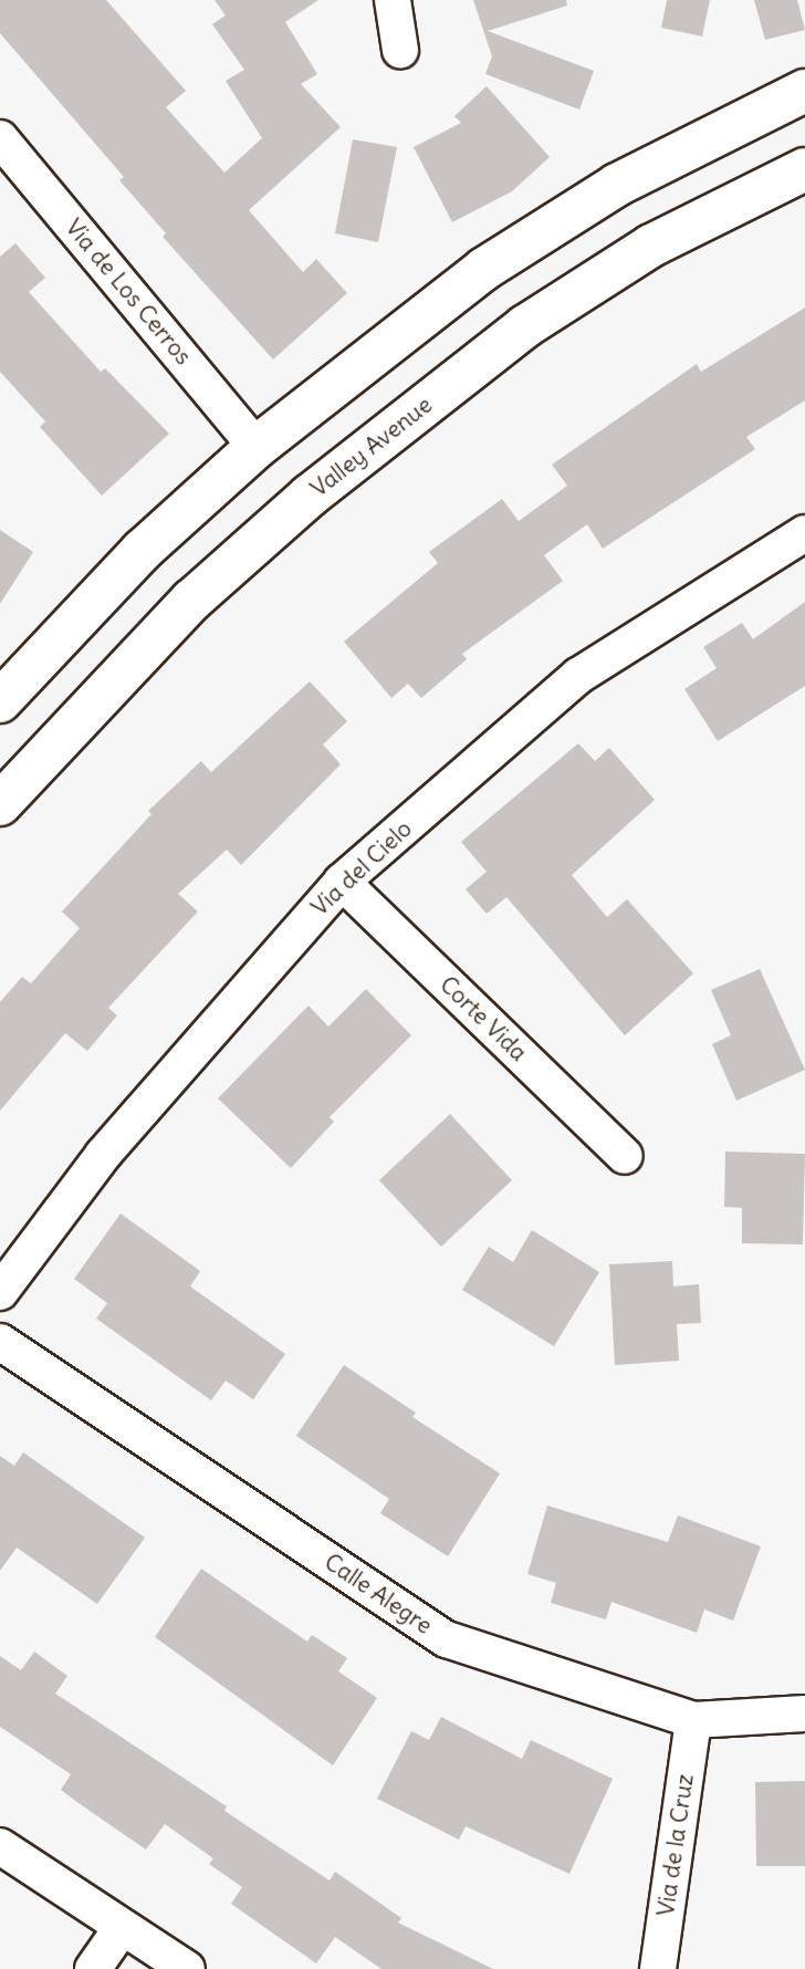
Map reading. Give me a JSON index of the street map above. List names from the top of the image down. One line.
{"streets":{"main road":["Valley Avenue"],"street":["Via de Los Cerros","Via del Cielo","Corte Vida","Calle Alegre","Via de la Cruz"]},"crossings":[["Via del Cielo","Corte Vida"],["Calle Alegre","Via de la Cruz"]]}
